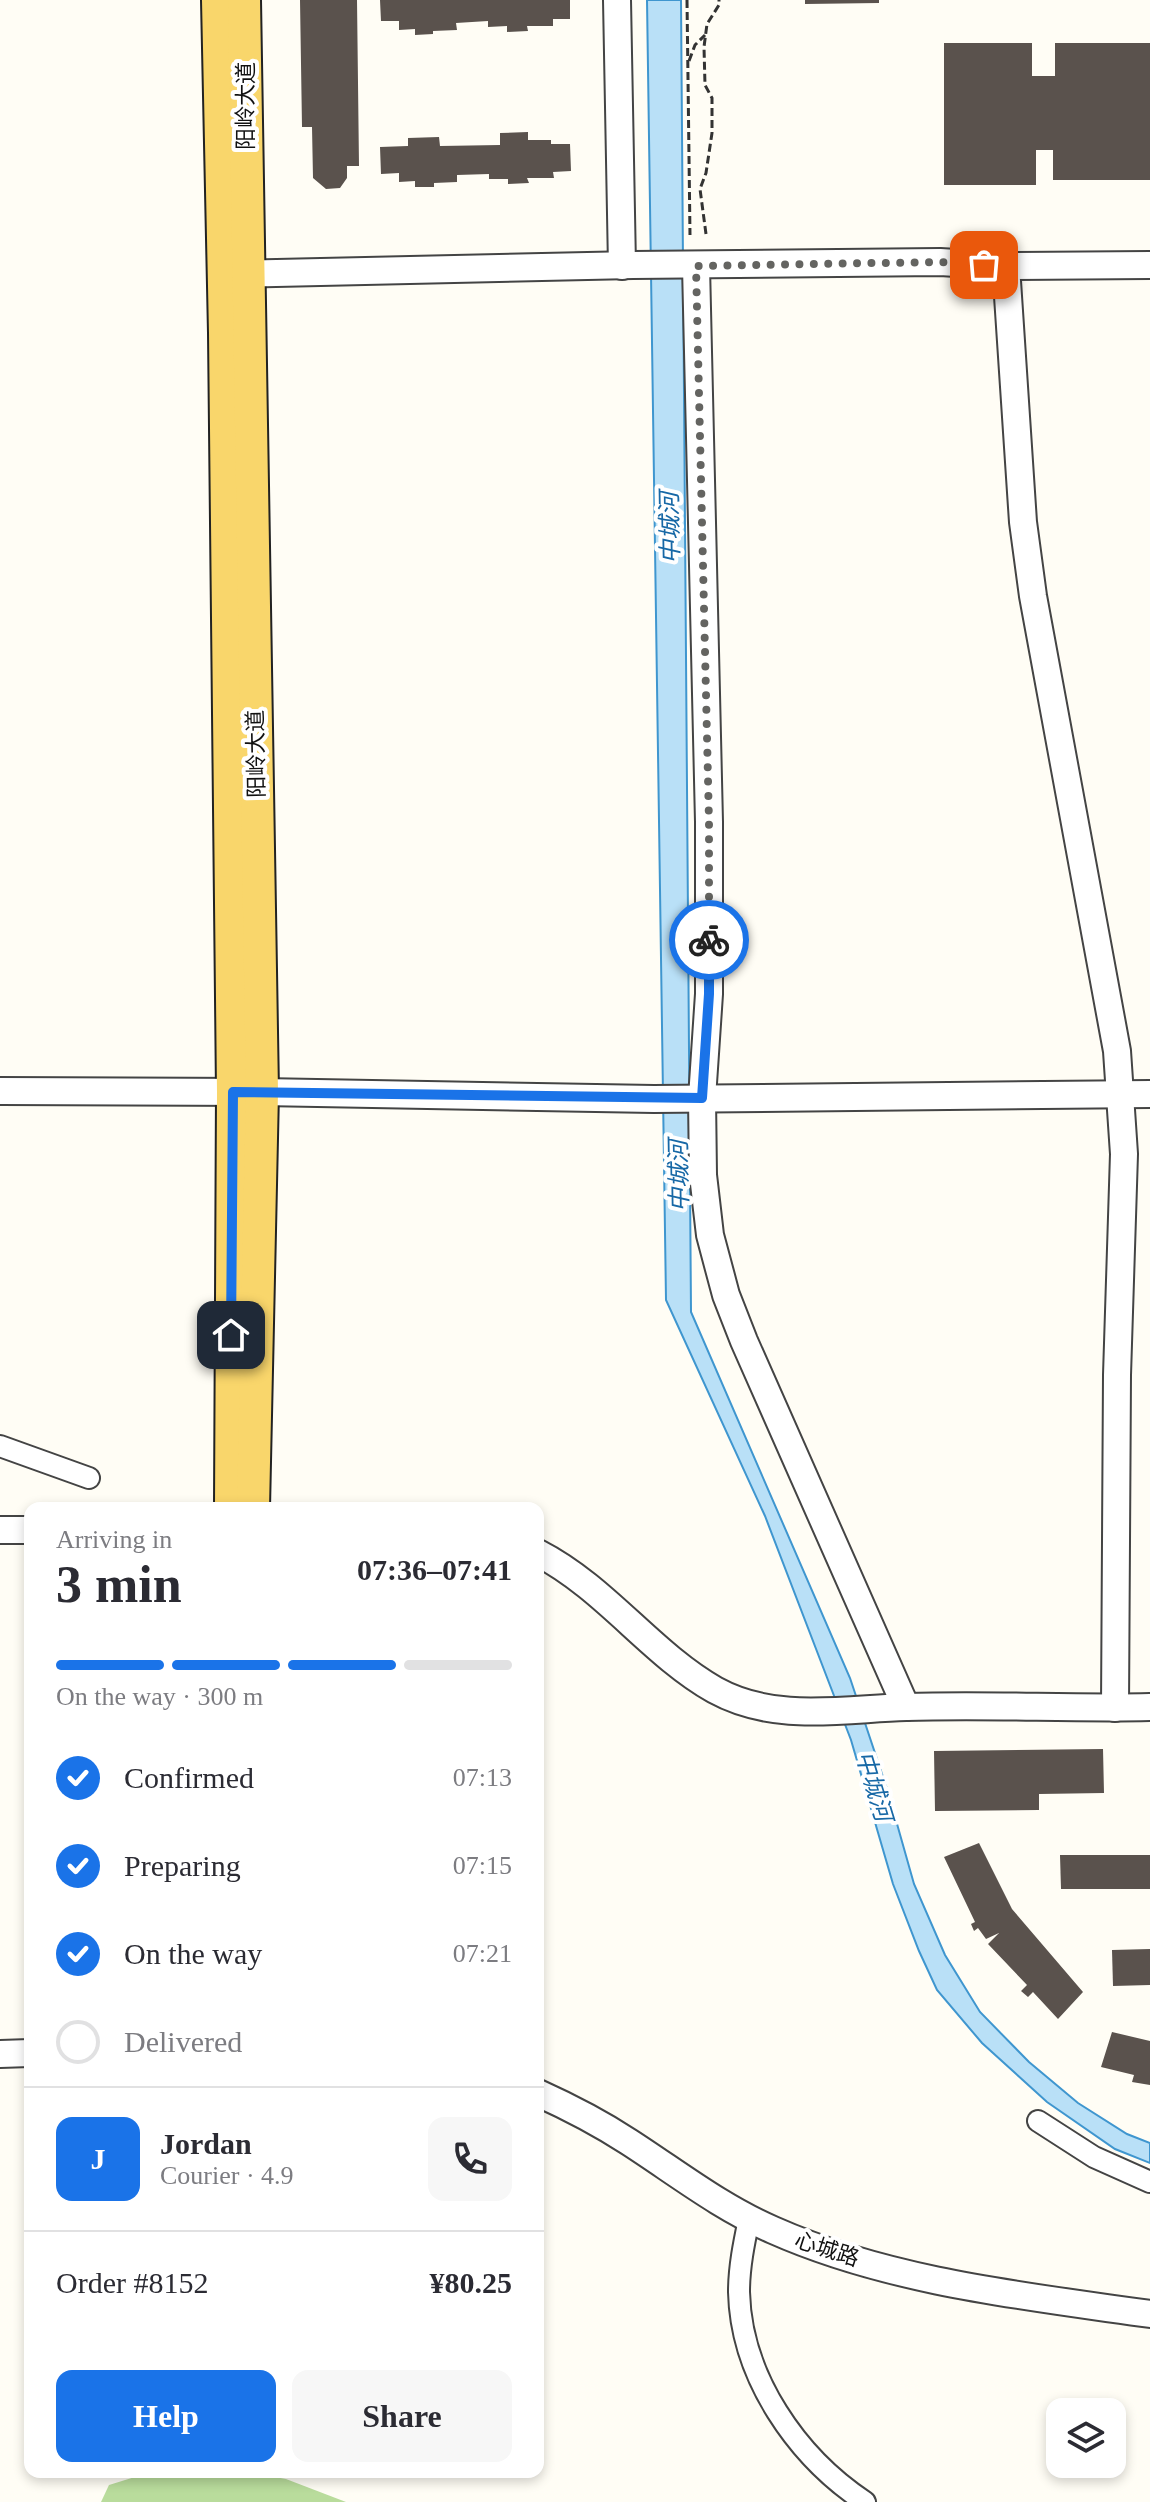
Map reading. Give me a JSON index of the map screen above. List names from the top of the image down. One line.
{"streets":{"main road":["阳岭大道"],"street":["心城路"]},"water":["中城河"],"page":{"heading":["3 min","Arriving in","07:36–07:41"],"panel":["Jordan","Courier · 4.9","Order #8152","¥80.25"],"bar":"On the way · 300 m","list":[["Confirmed","07:13"],["Preparing","07:15"],["On the way","07:21"],"Delivered"],"round":"J","buttons":["Help","Share"]}}
